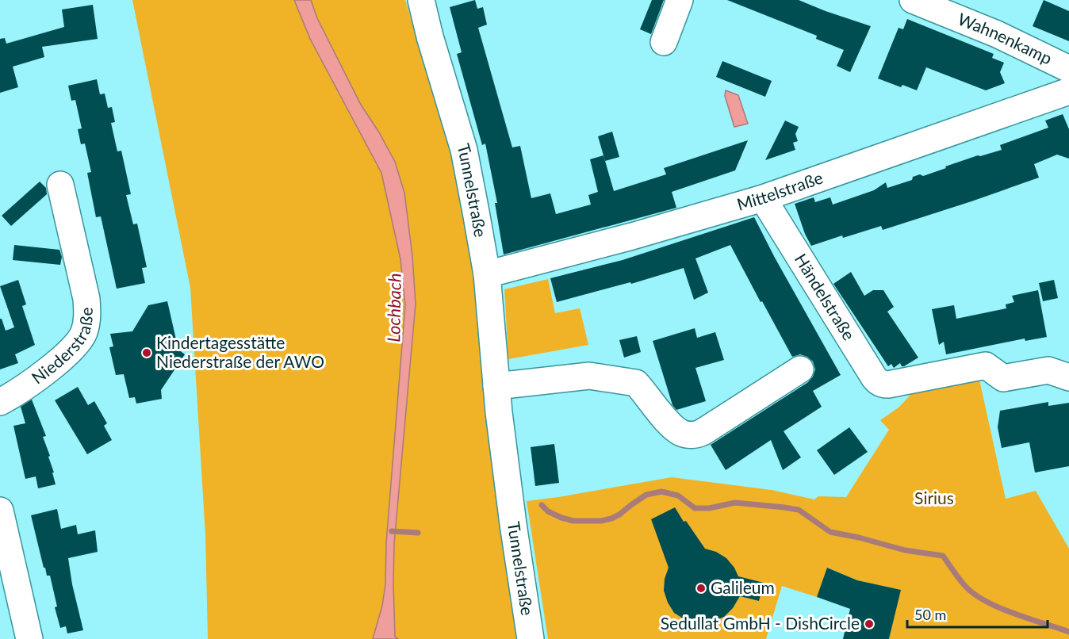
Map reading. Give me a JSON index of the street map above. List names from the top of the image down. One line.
{"streets":{"street":["Wahnenkamp","Tunnelstraße","Mittelstraße","Händelstraße","Niederstraße"]},"crossings":[["Tunnelstraße","Mittelstraße"],["Mittelstraße","Händelstraße"]],"water":["Lochbach"],"parks":["Sirius"],"places":["Kindertagesstätte Niederstraße der AWO","Galileum","Sedullat GmbH - DishCircle"],"scale_bar":"50 m"}
